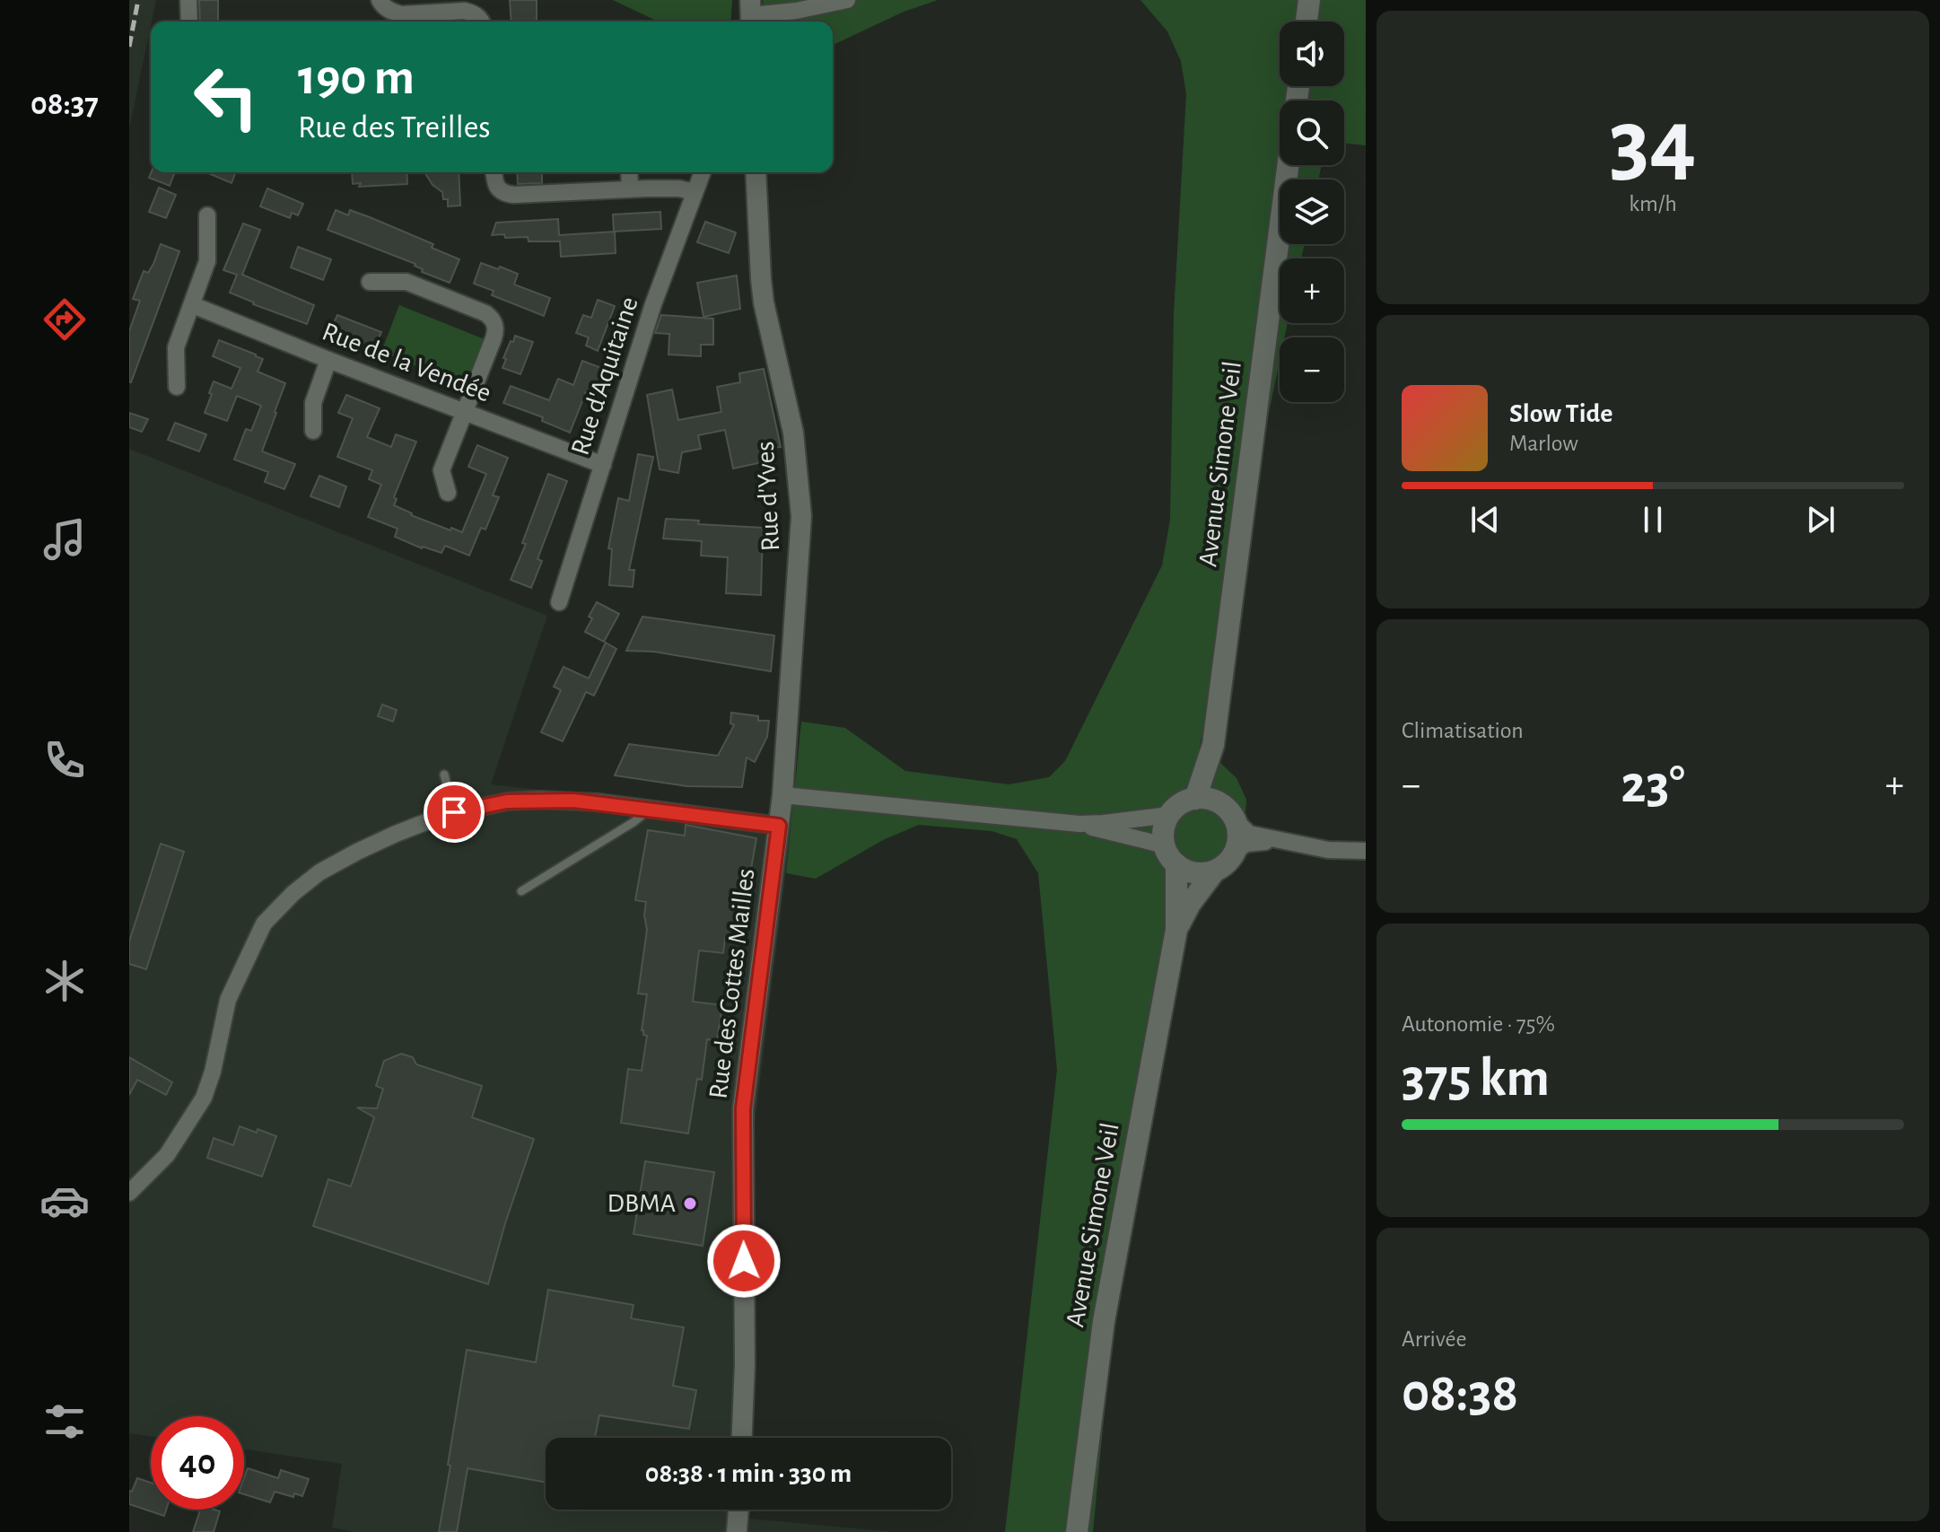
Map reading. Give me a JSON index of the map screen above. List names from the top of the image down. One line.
{"streets":{"main road":["Avenue Simone Veil"],"street":["Rue de la Vendée","Rue d'Aquitaine","Rue d'Yves","Rue des Cottes Mailles"]},"crossings":[["Rue de la Vendée","Rue d'Aquitaine"],["Rue d'Yves","Rue des Cottes Mailles"]],"places":["DBMA"],"page":{"tabs":"08:37","tile":[["34","km/h"],"Climatisation",["Autonomie · 75%","375 km"],["Arrivée","08:38"]],"map_buttons":["+","−"],"turn":["190 m","Rue des Treilles"],"song":["Slow Tide","Marlow"],"heat":["−","23°","+"],"limit":"40","trip":"08:38 · 1 min · 330 m"}}
